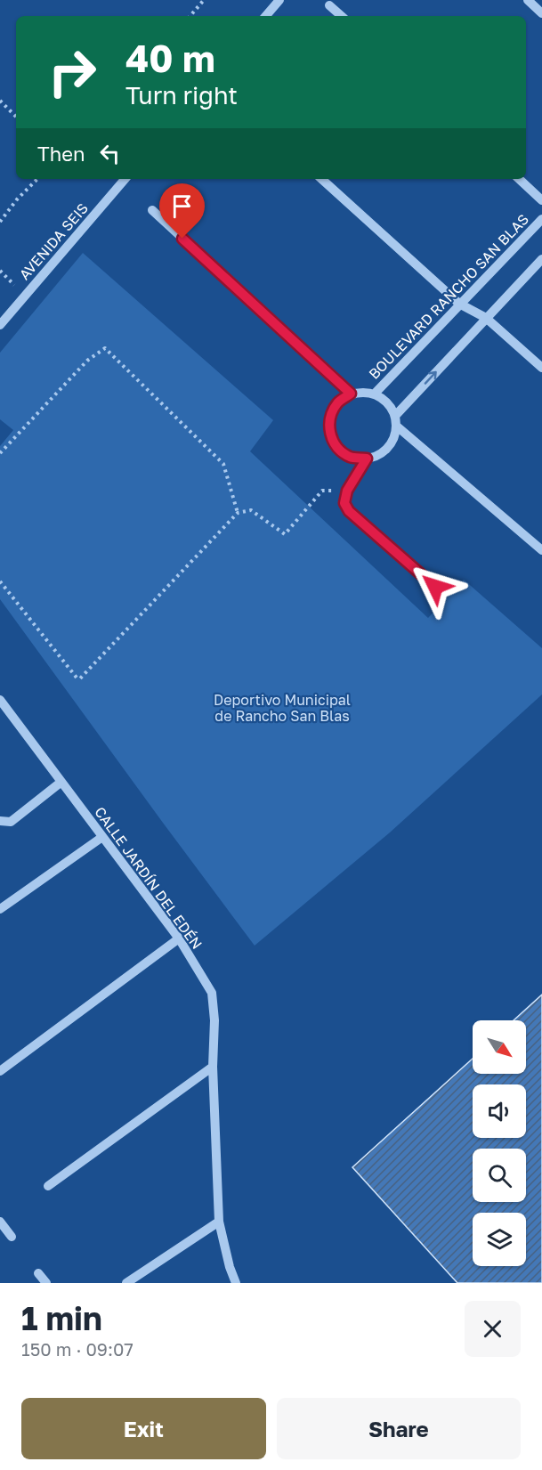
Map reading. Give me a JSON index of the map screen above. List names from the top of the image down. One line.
{"streets":{"street":["AVENIDA SEIS","BOULEVARD RANCHO SAN BLAS","CALLE JARDÍN DEL EDÉN"]},"parks":["Deportivo Municipal de Rancho San Blas"],"north":"bottom right","page":{"turn":["40 m","Turn right"],"then":"Then","heading":["1 min","150 m · 09:07"],"buttons":["Exit","Share"]}}
